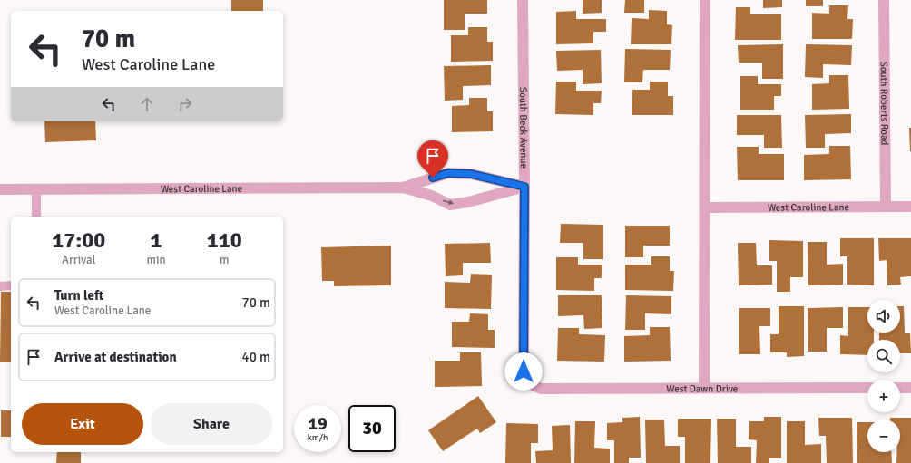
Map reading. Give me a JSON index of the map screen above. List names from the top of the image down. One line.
{"streets":{"street":["South Roberts Road","South Beck Avenue","West Caroline Lane","West Dawn Drive"]},"crossings":[["South Roberts Road","West Caroline Lane"],["South Beck Avenue","West Caroline Lane"],["South Beck Avenue","West Dawn Drive"]],"page":{"turn":["70 m","West Caroline Lane"],"eta":["17:00","Arrival","1","min","110","m"],"list":[{"name":"Turn left","note":"West Caroline Lane","value":"70 m"},{"name":"Arrive at destination","value":"40 m"}],"map_buttons":["+","−"],"buttons":["Exit","Share"],"speed":"19 km/h","limit":"30"}}
